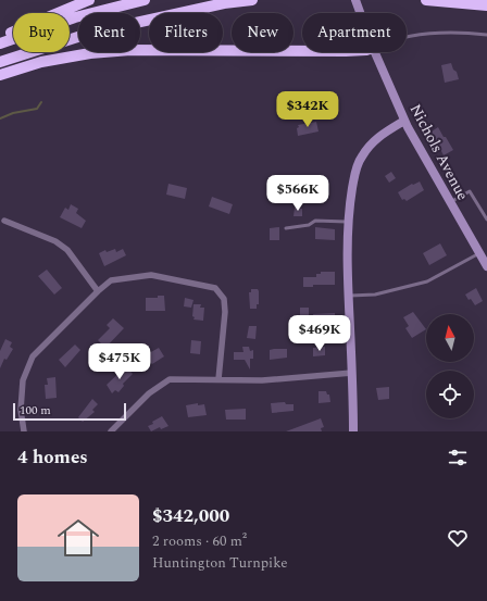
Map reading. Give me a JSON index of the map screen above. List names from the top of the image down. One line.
{"streets":{"main road":["Nichols Avenue"]},"scale_bar":"100 m","north":"top","page":{"chip":["Buy","Rent","Filters","New","Apartment"],"price":["$342K","$566K","$469K","$475K"],"scale":"100 m","heading":"4 homes","list":[{"name":"$342,000","note":"2 rooms · 60 m² · Huntington Turnpike"}]}}
